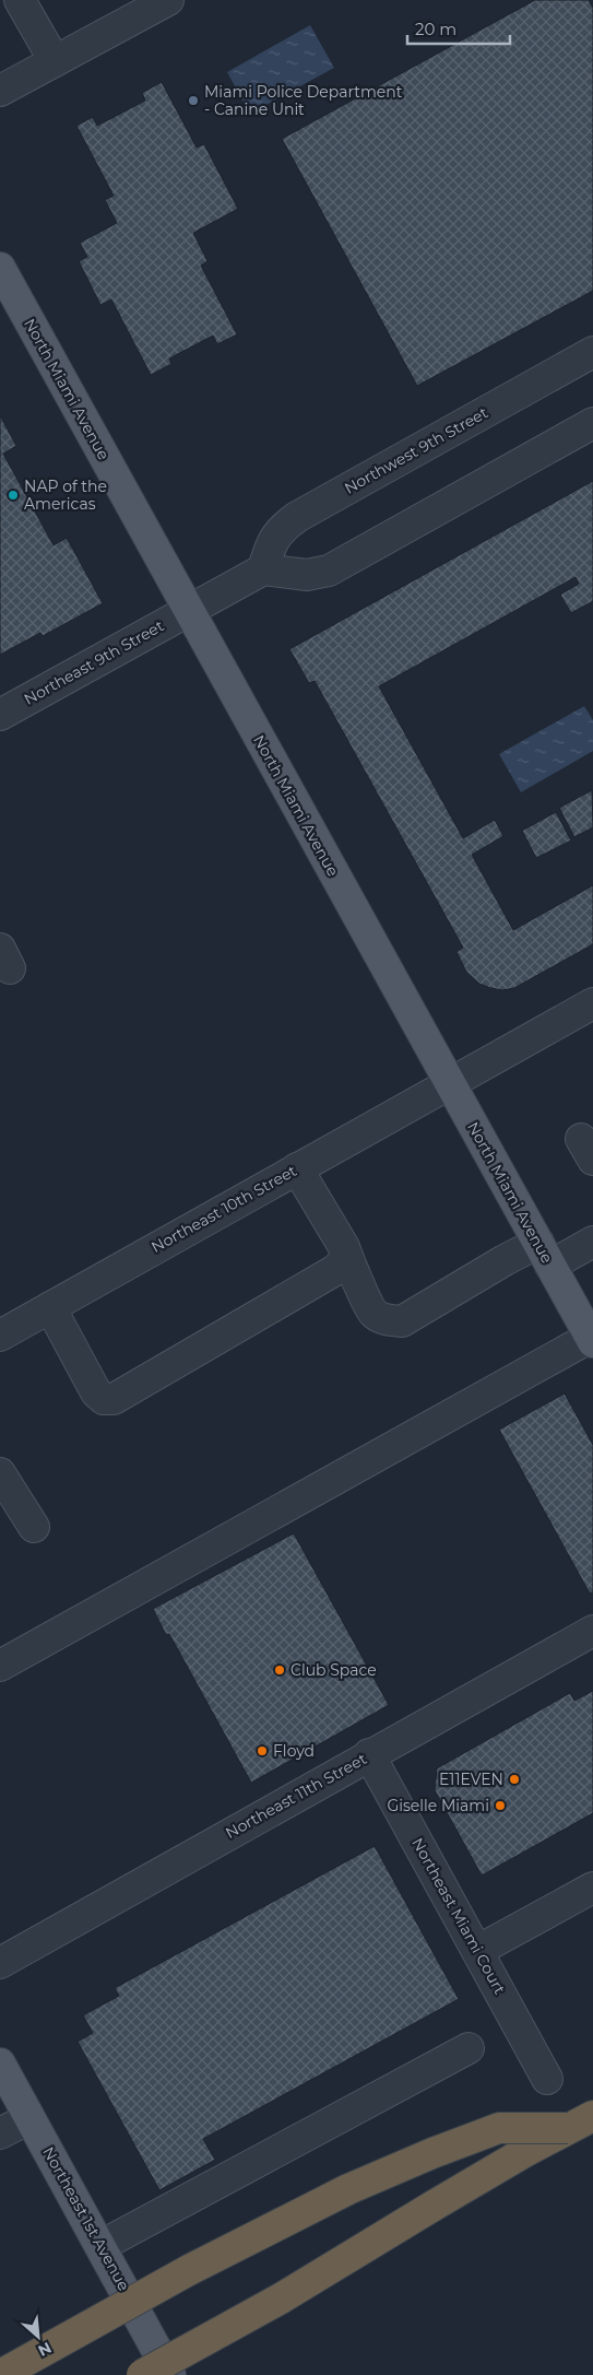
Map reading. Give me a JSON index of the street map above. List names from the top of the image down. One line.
{"streets":{"main road":["North Miami Avenue","Northeast 1st Avenue"],"street":["Northwest 9th Street","Northeast 9th Street","Northeast 10th Street","Northeast 11th Street","Northeast Miami Court"]},"crossings":[["North Miami Avenue","Northeast 9th Street"],["North Miami Avenue","Northeast 10th Street"],["Northeast 11th Street","Northeast Miami Court"]],"places":["Miami Police Department - Canine Unit","NAP of the Americas","Club Space","Floyd","E11EVEN","Giselle Miami"],"scale_bar":"20 m","north":"bottom right"}
